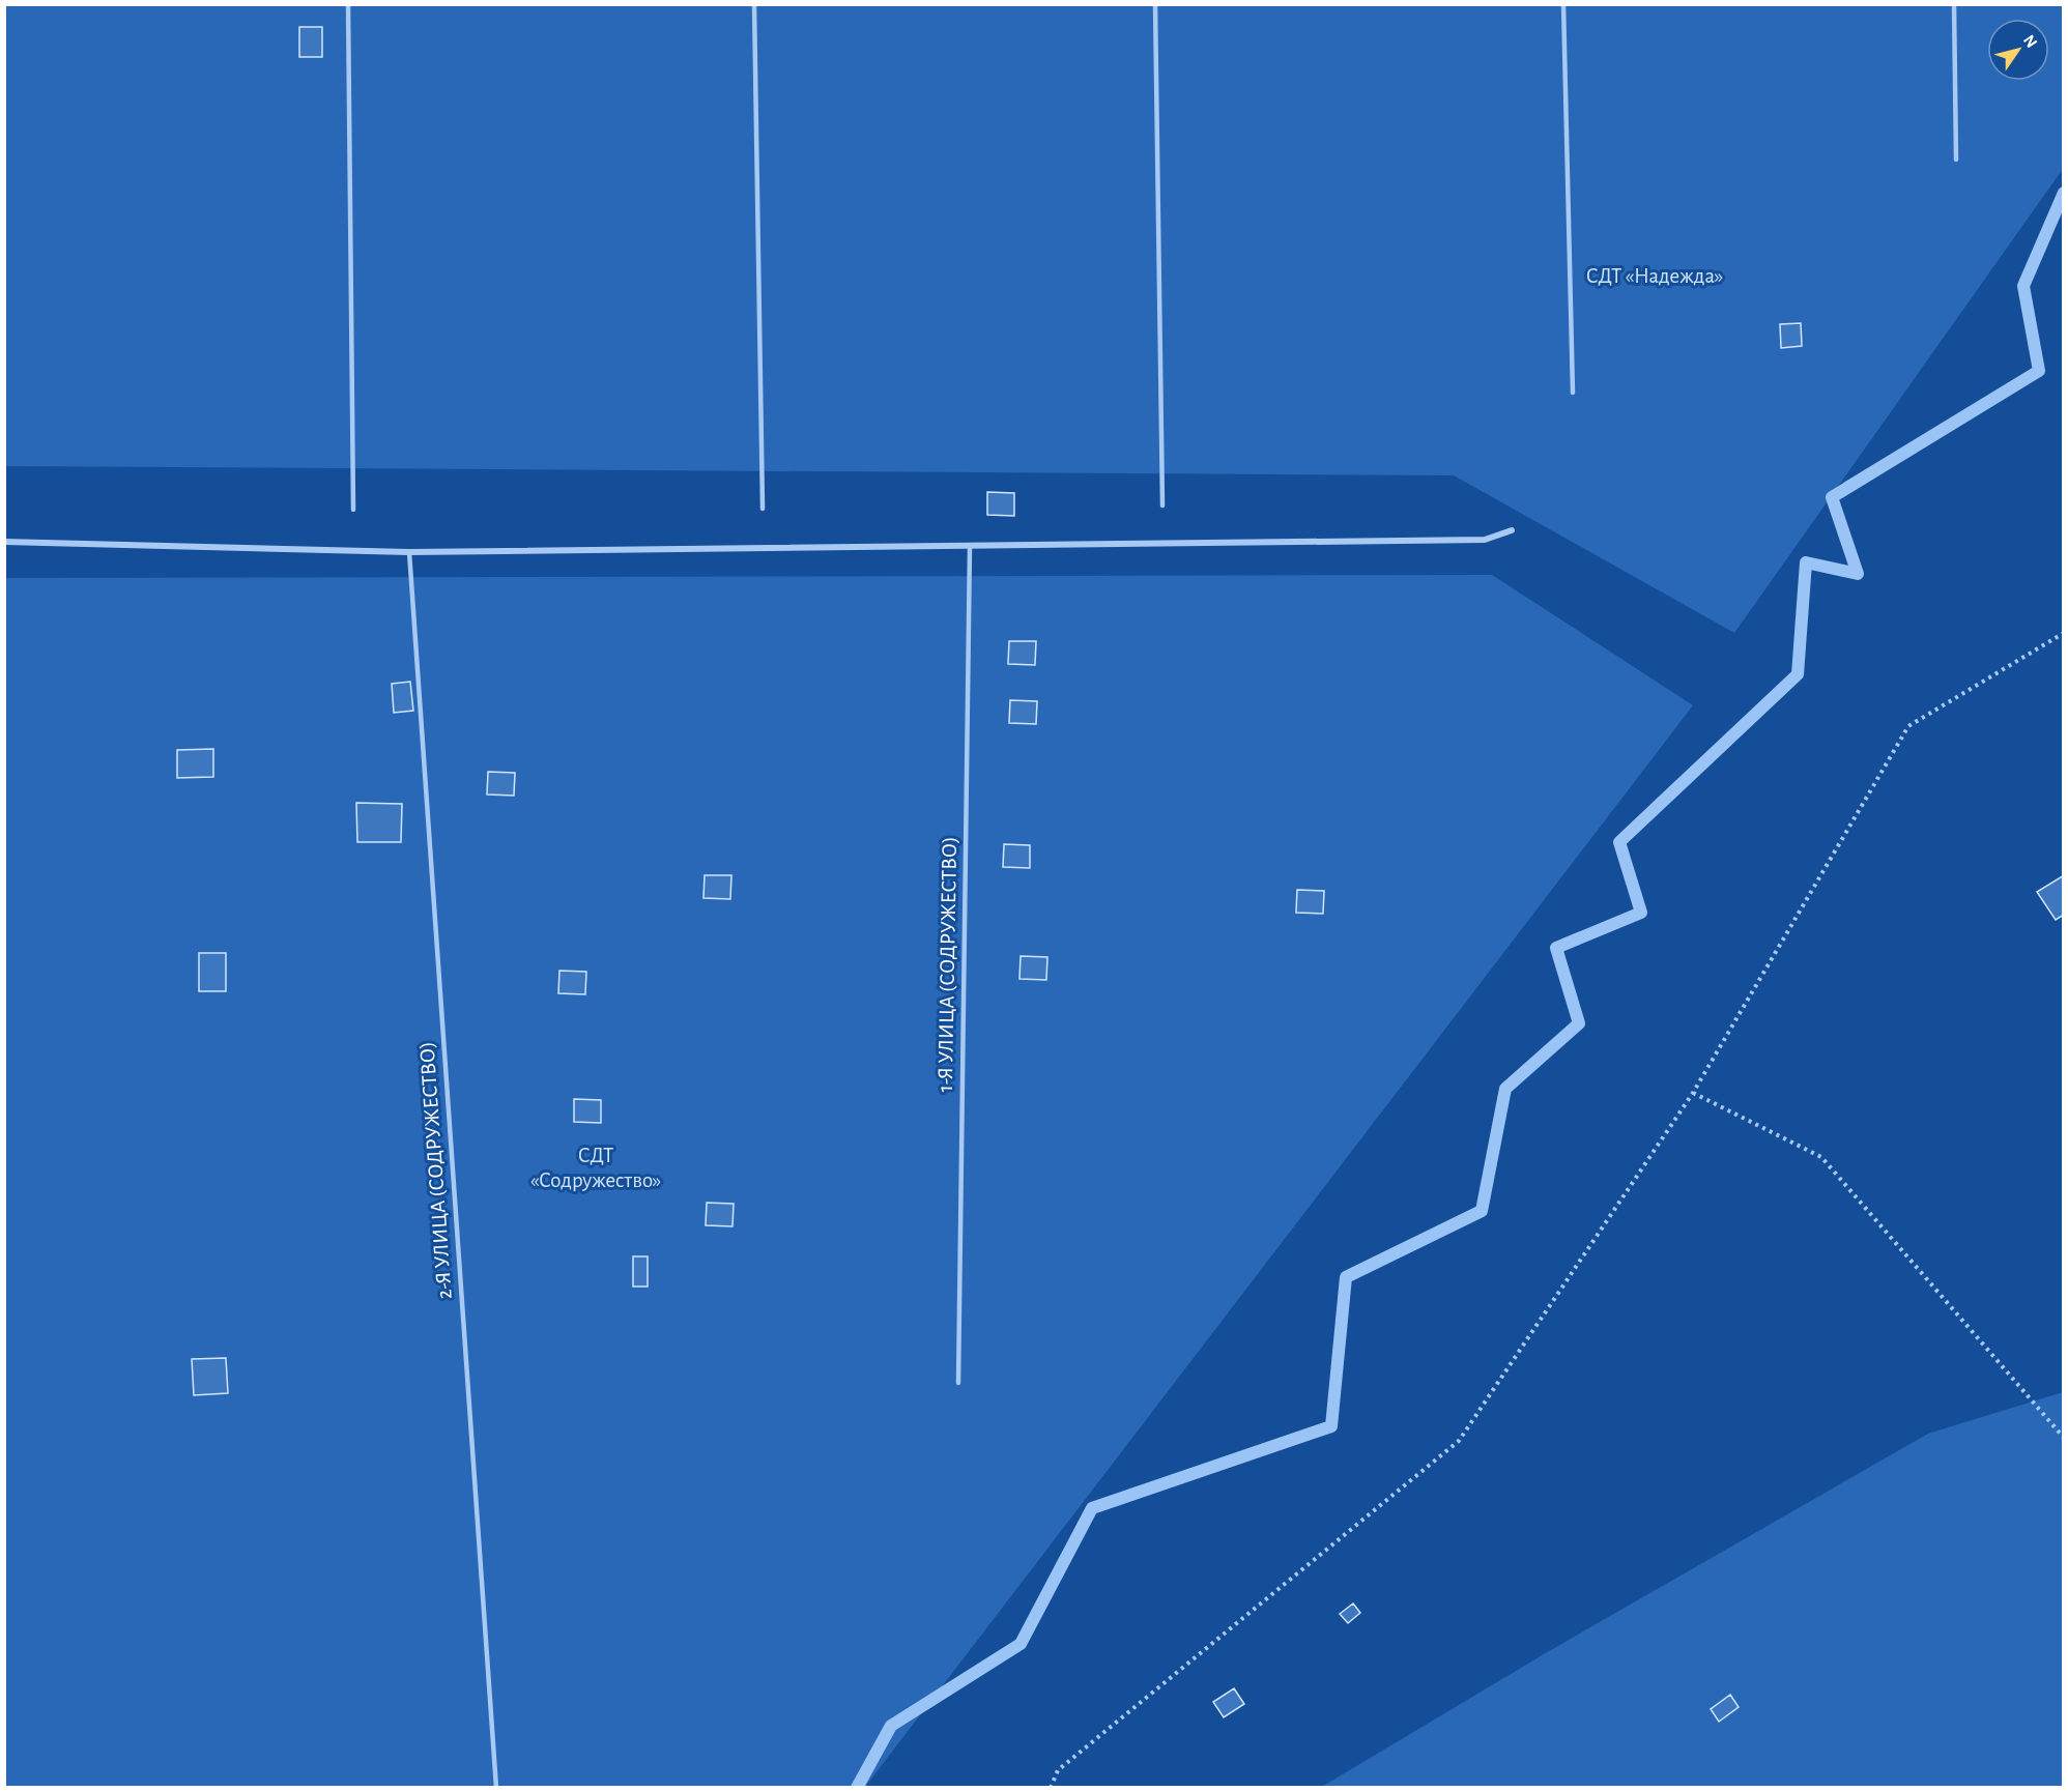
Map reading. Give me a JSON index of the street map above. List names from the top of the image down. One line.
{"streets":{"lane":["1-Я УЛИЦА (СОДРУЖЕСТВО)","2-Я УЛИЦА (СОДРУЖЕСТВО)"]},"parks":["СДТ «Надежда»","СДТ «Содружество»"],"north":"top right"}
